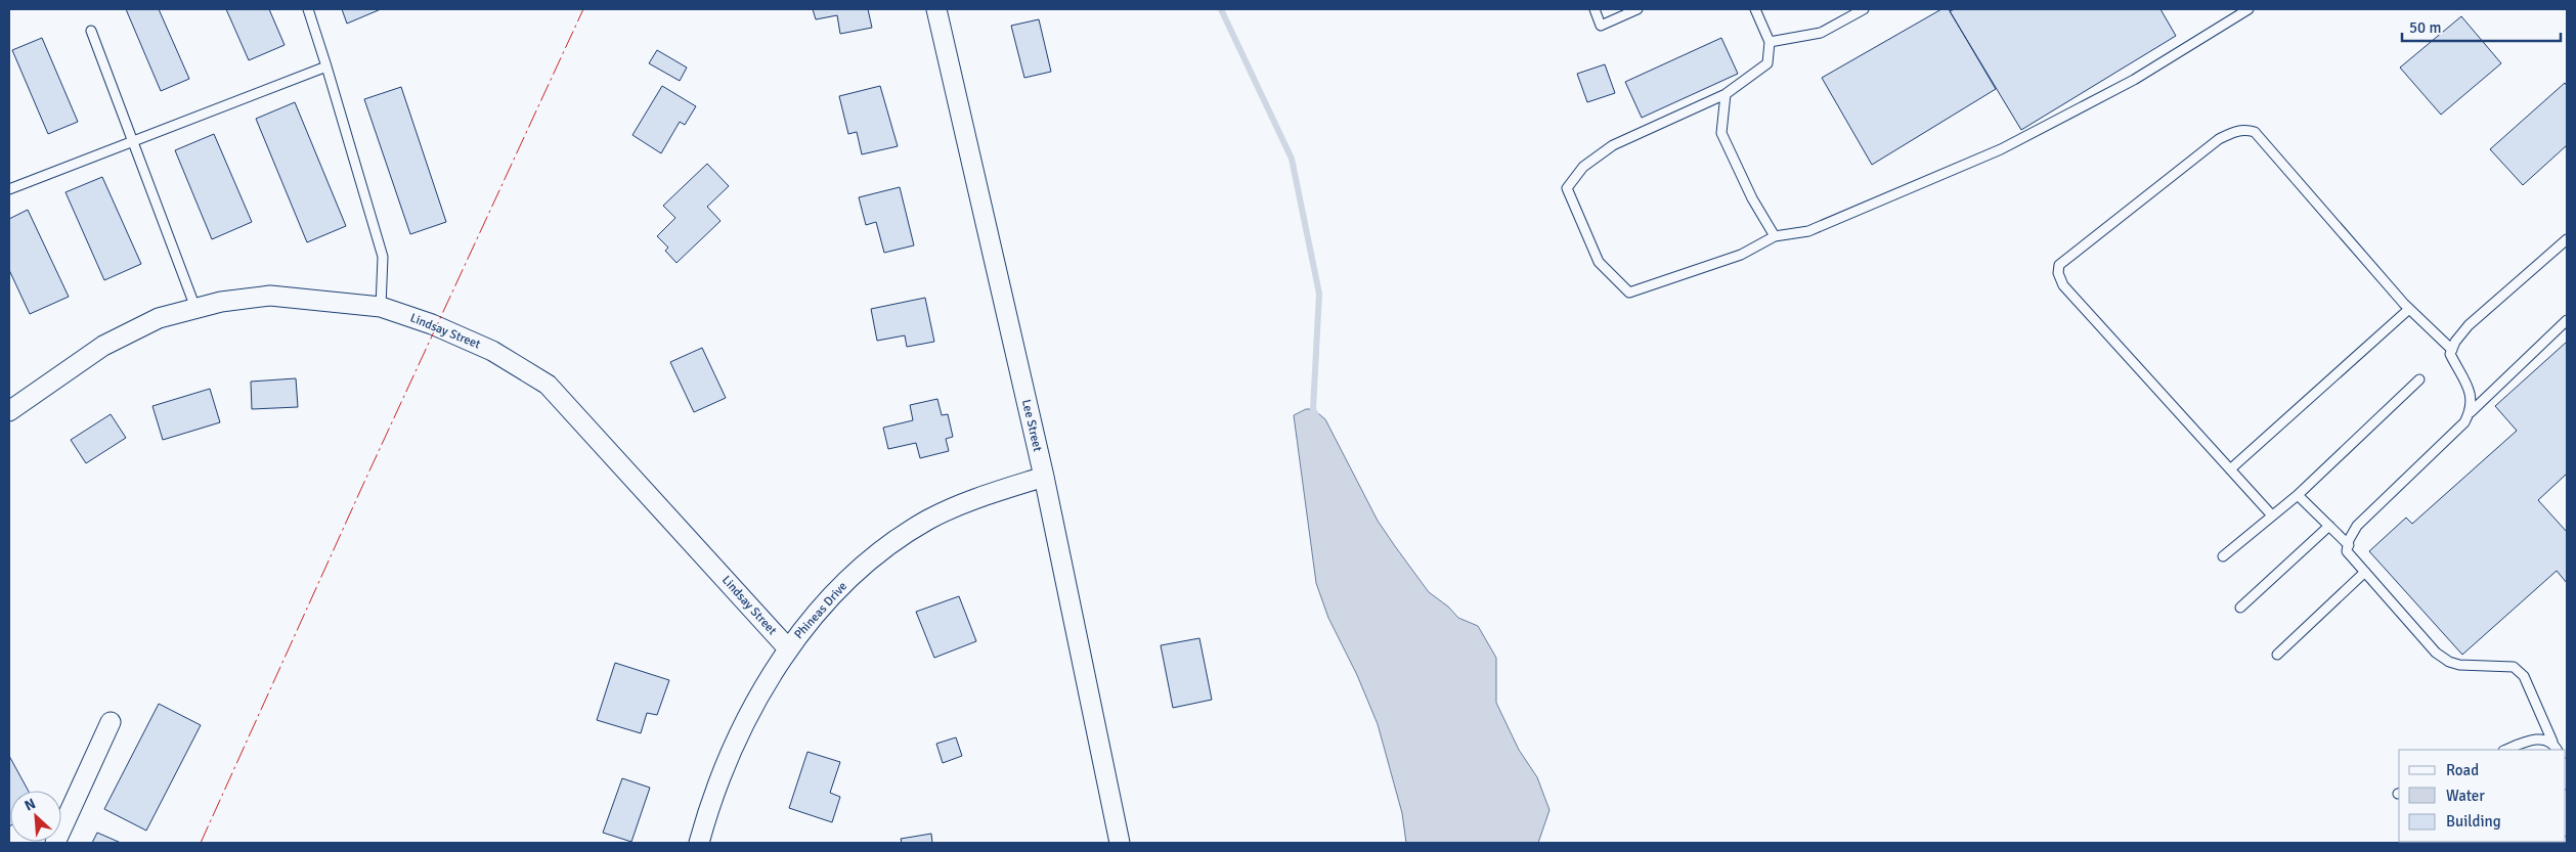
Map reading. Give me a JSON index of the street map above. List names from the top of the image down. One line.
{"streets":{"street":["Lindsay Street","Lee Street","Phineas Drive"]},"crossings":[["Lindsay Street","Phineas Drive"],["Lee Street","Phineas Drive"]],"legend":["Road","Water","Building"],"scale_bar":"50 m","north":"top left"}
